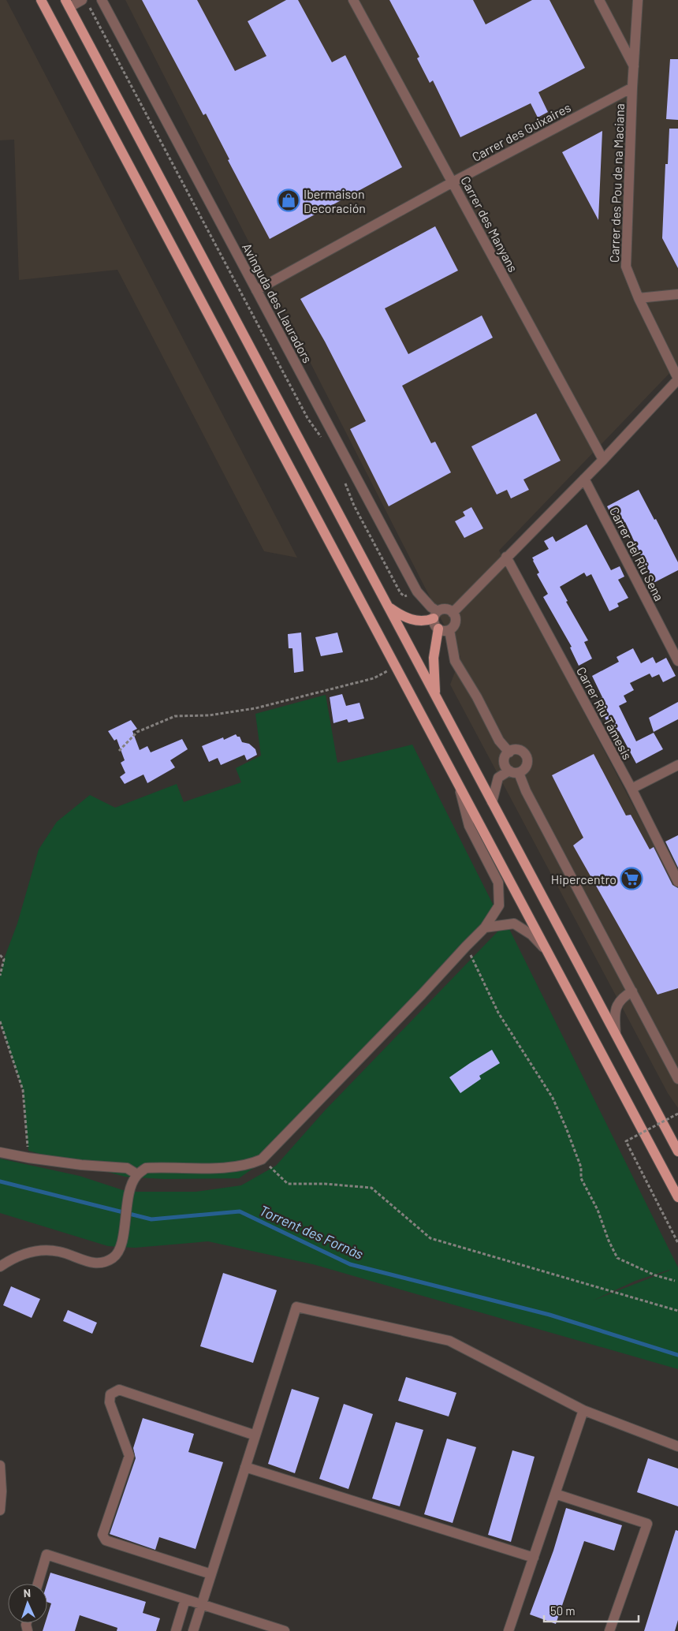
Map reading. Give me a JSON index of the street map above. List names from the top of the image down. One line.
{"streets":{"street":["Carrer des Guixaires","Carrer des Pou de na Maciana","Carrer des Manyans","Avinguda des Llauradors","Carrer del Riu Sena","Carrer Riu Támesis"]},"crossings":[["Carrer des Guixaires","Carrer des Pou de na Maciana"],["Carrer des Guixaires","Carrer des Manyans"],["Carrer des Guixaires","Avinguda des Llauradors"]],"water":["Torrent des Fornàs"],"places":{"shop":["Ibermaison Decoración"],"supermarket":["Hipercentro"]},"scale_bar":"50 m","north":"top"}
